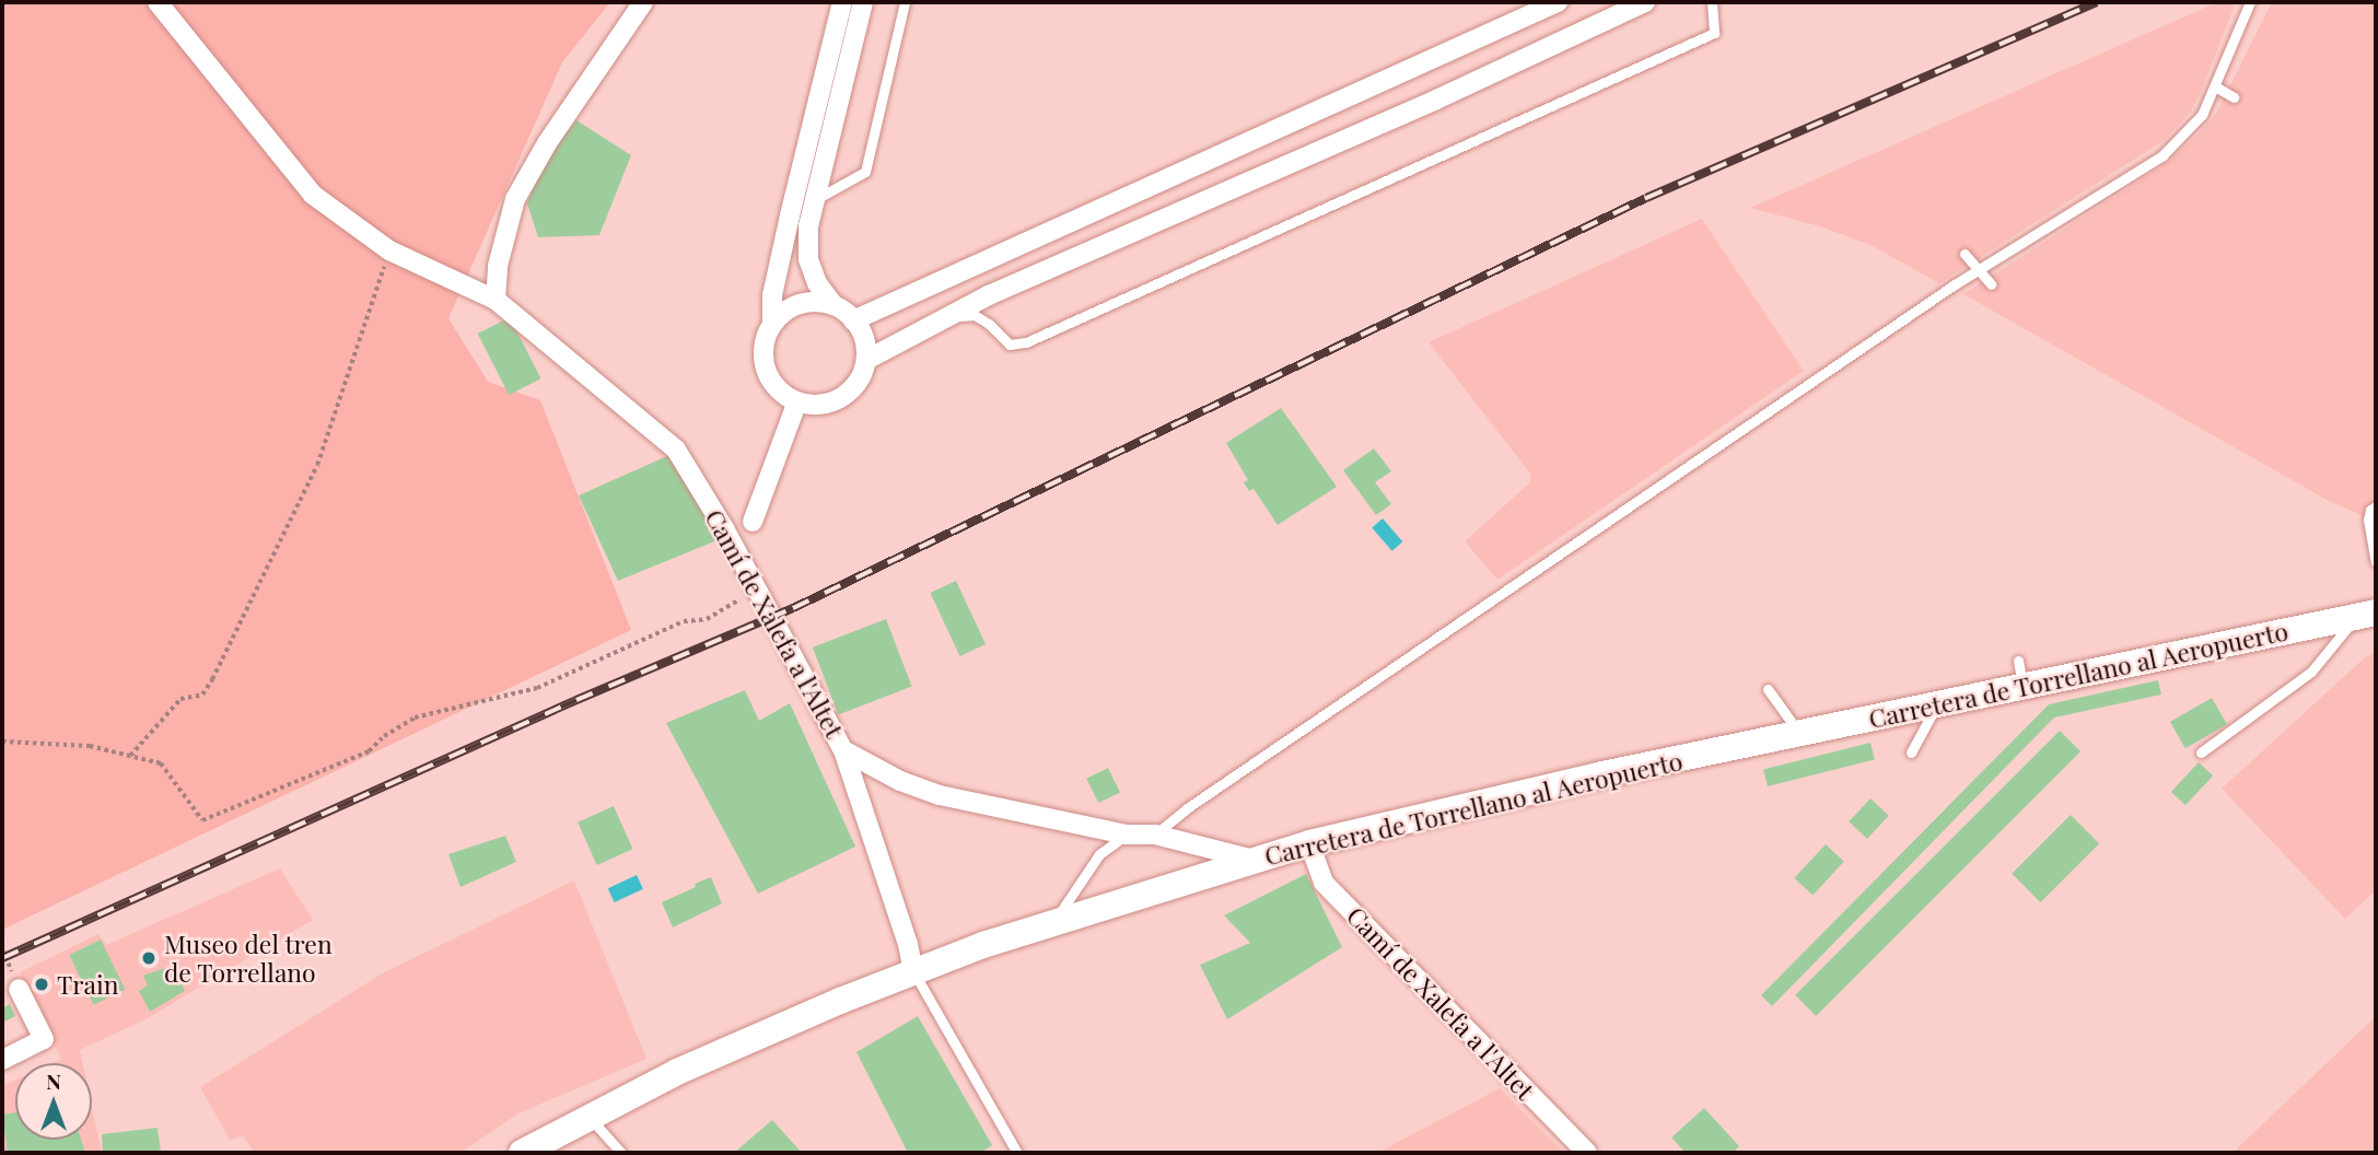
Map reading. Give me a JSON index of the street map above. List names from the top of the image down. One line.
{"streets":{"street":["Camí de Xalefa a l'Altet","Carretera de Torrellano al Aeropuerto"]},"crossings":[["Camí de Xalefa a l'Altet","Carretera de Torrellano al Aeropuerto"]],"places":["Museo del tren de Torrellano","Train"],"north":"top"}
